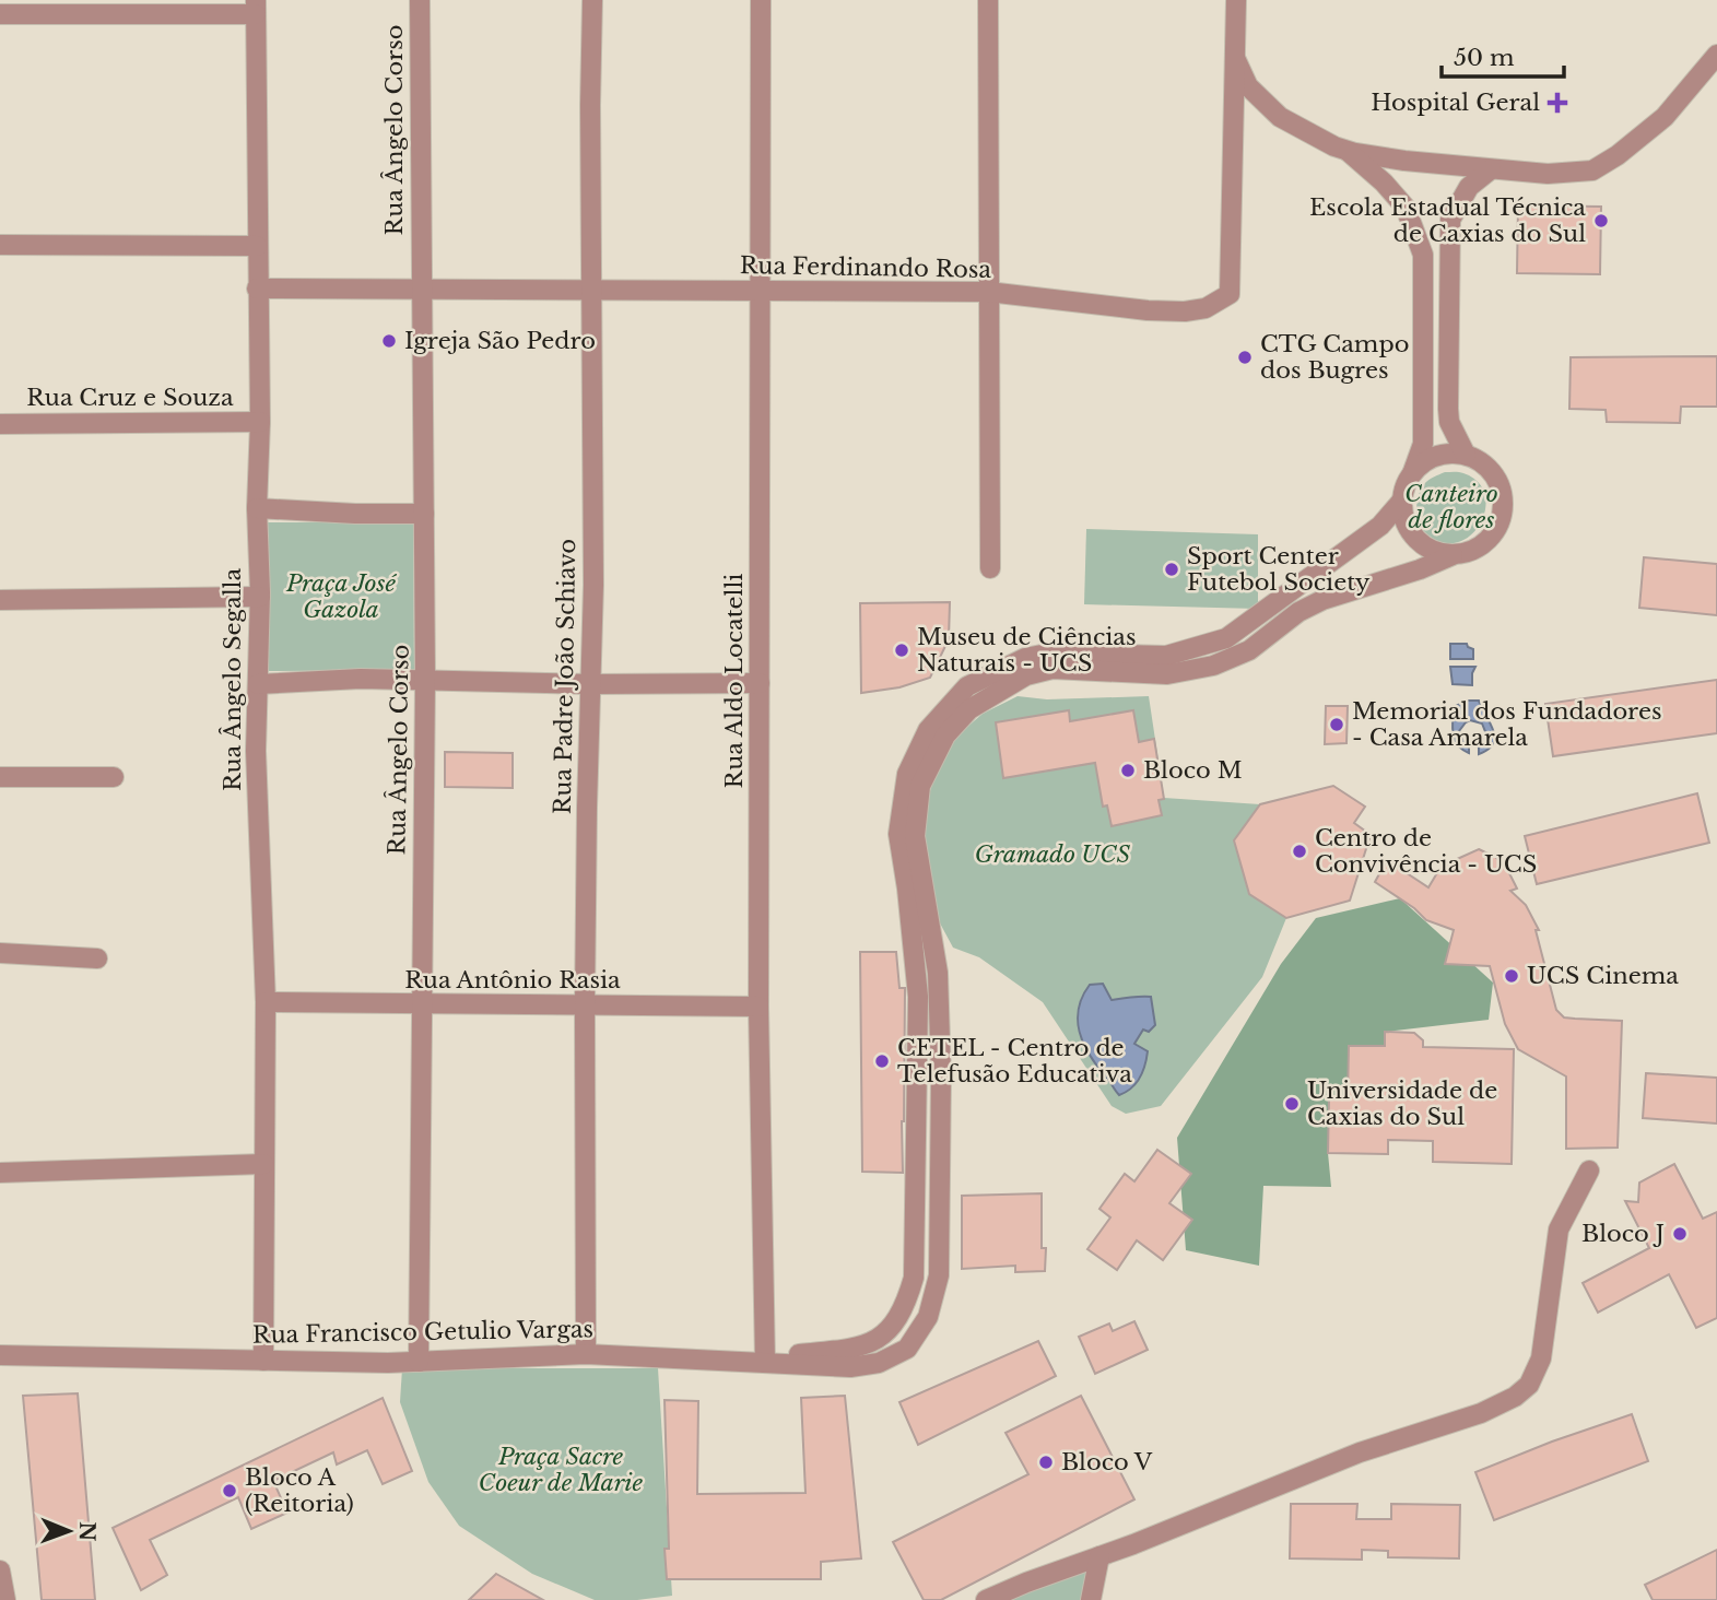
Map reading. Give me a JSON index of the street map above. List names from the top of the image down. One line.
{"streets":{"street":["Rua Ângelo Corso","Rua Ferdinando Rosa","Rua Cruz e Souza","Rua Padre João Schiavo","Rua Ângelo Segalla","Rua Aldo Locatelli","Rua Antônio Rasia","Rua Francisco Getulio Vargas"]},"crossings":[["Rua Ângelo Corso","Rua Ferdinando Rosa"],["Rua Ângelo Corso","Rua Antônio Rasia"],["Rua Ângelo Corso","Rua Francisco Getulio Vargas"],["Rua Ferdinando Rosa","Rua Padre João Schiavo"],["Rua Ferdinando Rosa","Rua Ângelo Segalla"],["Rua Ferdinando Rosa","Rua Aldo Locatelli"],["Rua Cruz e Souza","Rua Ângelo Segalla"],["Rua Padre João Schiavo","Rua Antônio Rasia"],["Rua Padre João Schiavo","Rua Francisco Getulio Vargas"],["Rua Ângelo Segalla","Rua Antônio Rasia"],["Rua Ângelo Segalla","Rua Francisco Getulio Vargas"],["Rua Aldo Locatelli","Rua Antônio Rasia"],["Rua Aldo Locatelli","Rua Francisco Getulio Vargas"]],"parks":["Canteiro de flores","Praça José Gazola","Gramado UCS","Praça Sacre Coeur de Marie"],"places":{"health":["Hospital Geral"],"other":["Escola Estadual Técnica de Caxias do Sul","Igreja São Pedro","CTG Campo dos Bugres","Sport Center Futebol Society","Museu de Ciências Naturais - UCS","Memorial dos Fundadores - Casa Amarela","Bloco M","Centro de Convivência - UCS","UCS Cinema","CETEL - Centro de Telefusão Educativa","Universidade de Caxias do Sul","Bloco J","Bloco V","Bloco A (Reitoria)"]},"scale_bar":"50 m","north":"right"}
